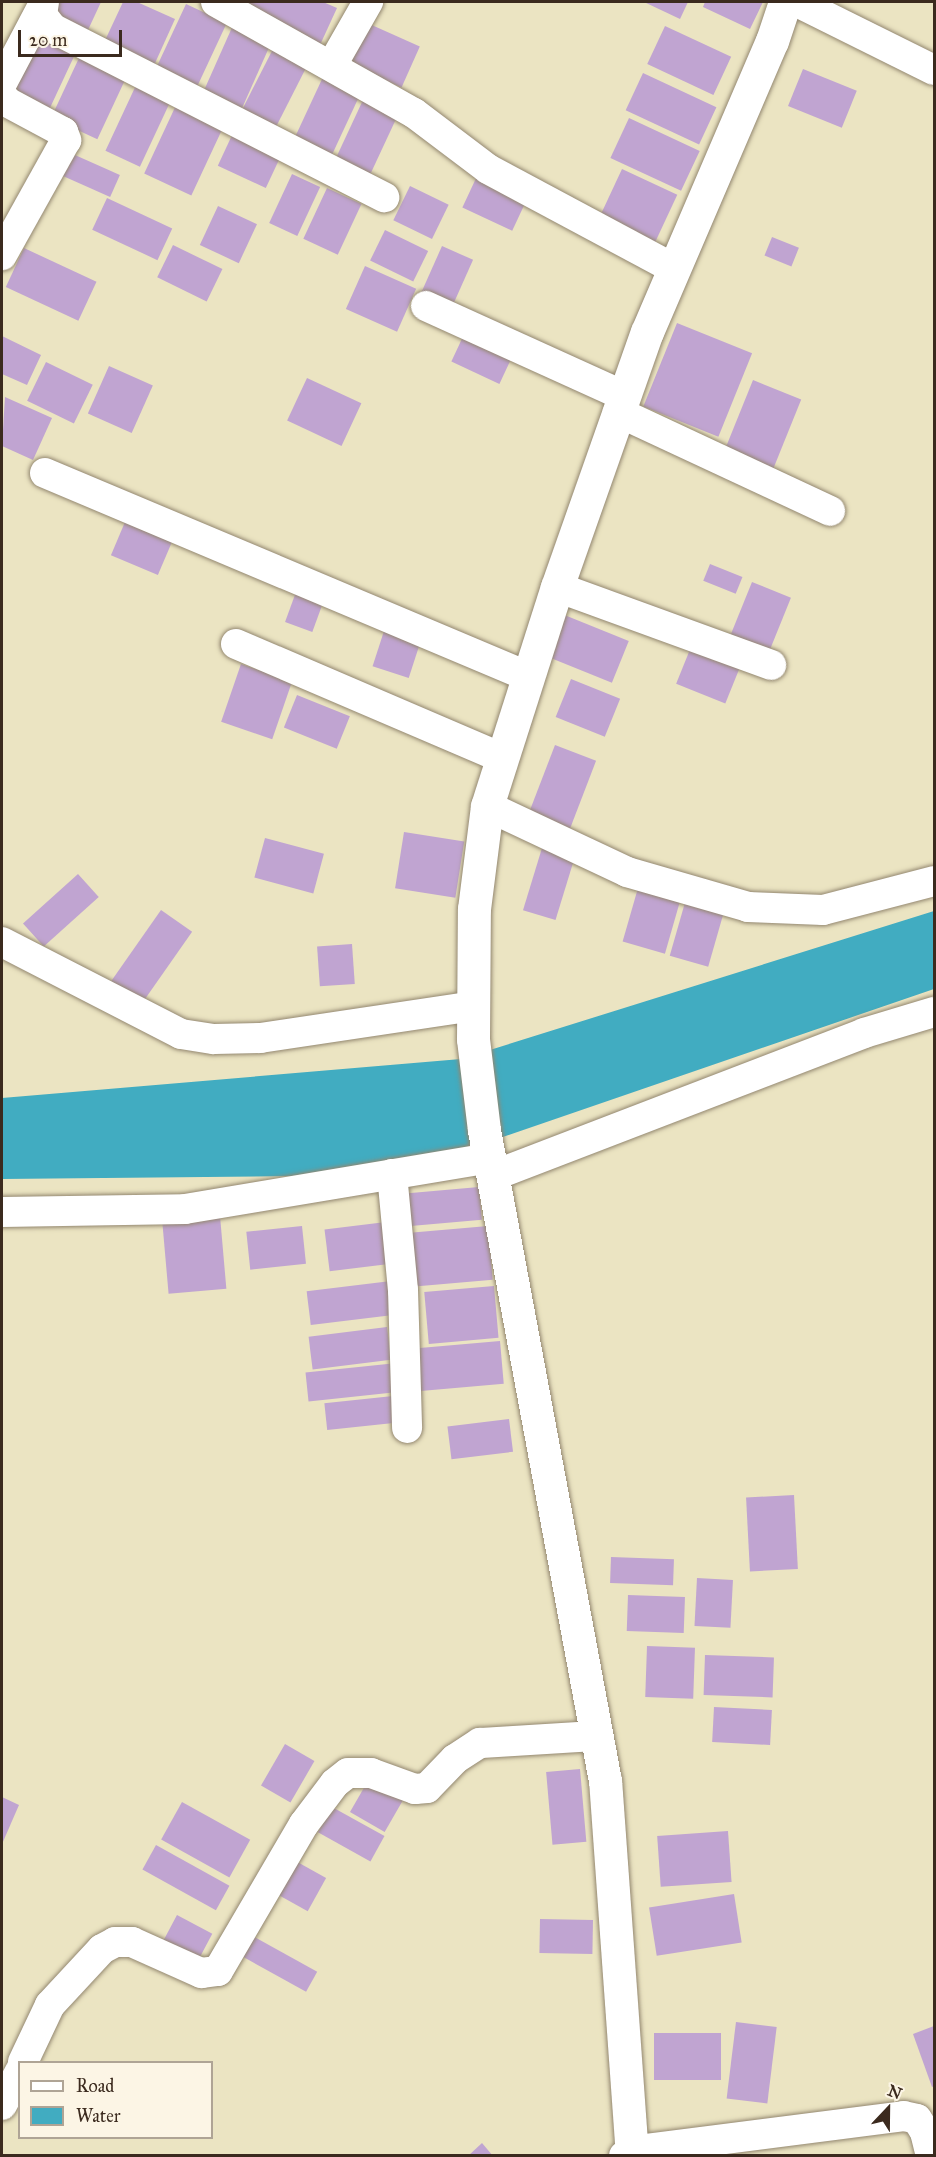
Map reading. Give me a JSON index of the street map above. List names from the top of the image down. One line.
{"legend":["Road","Water"],"scale_bar":"20 m","north":"top"}
